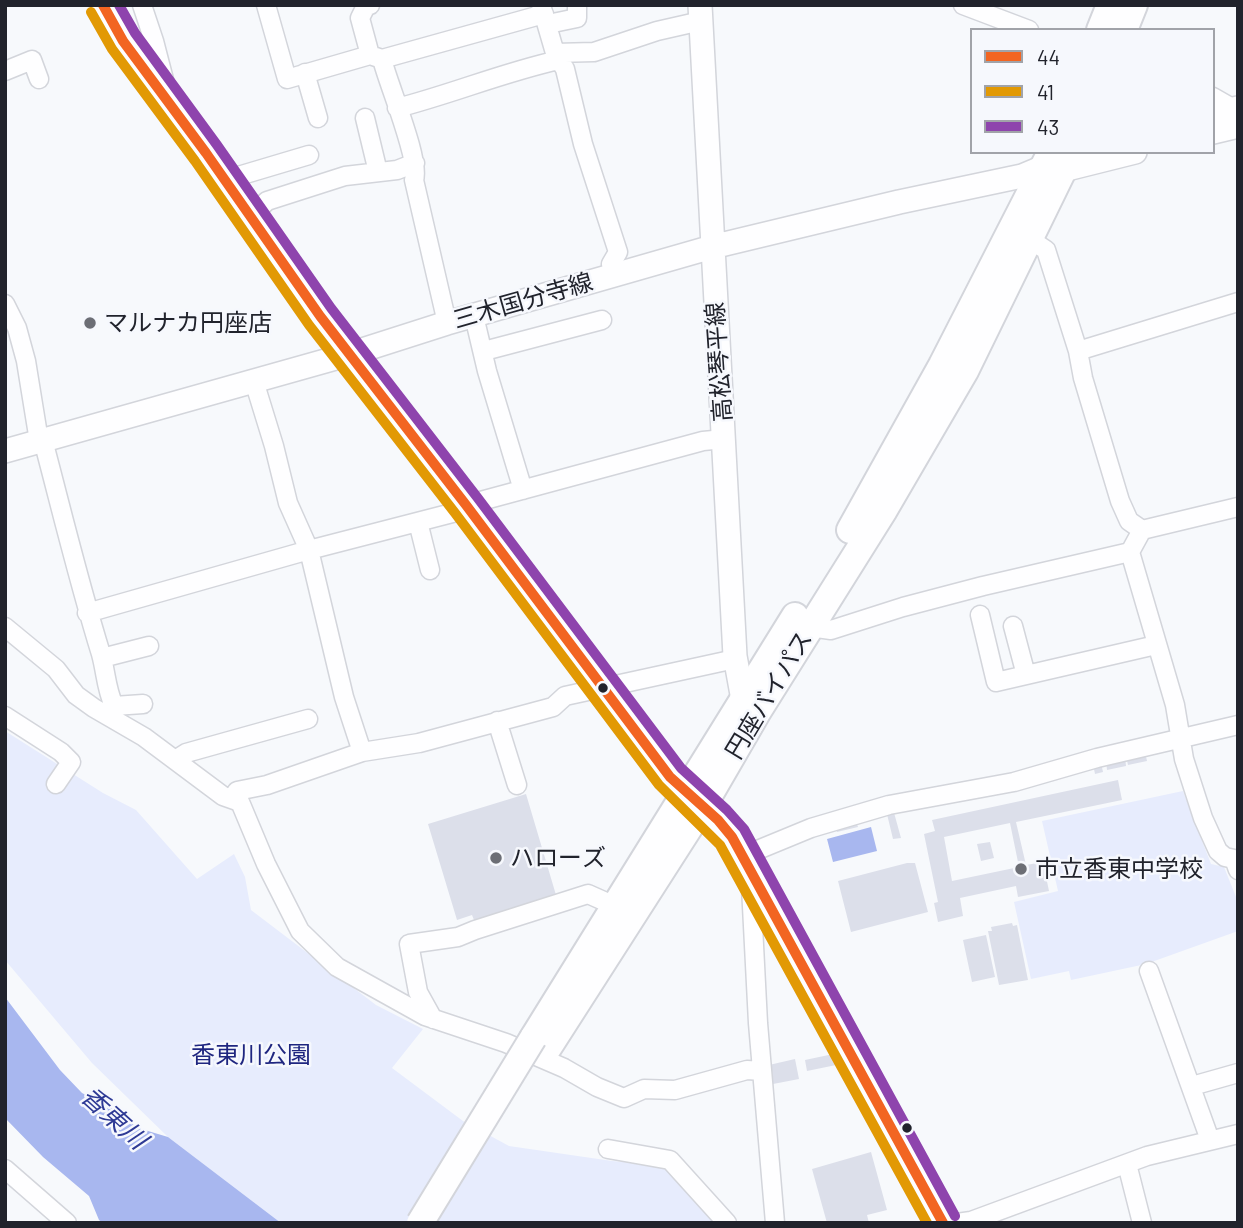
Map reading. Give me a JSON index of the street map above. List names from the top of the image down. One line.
{"streets":{"highway":["円座バイパス"],"main road":["三木国分寺線","高松琴平線"]},"crossings":[["三木国分寺線","高松琴平線"],["三木国分寺線","円座バイパス"],["高松琴平線","円座バイパス"]],"water":["香東川"],"parks":["香東川公園"],"places":["マルナカ円座店","ハローズ","市立香東中学校"],"lines":["transit line 44","transit line 43","transit line 41"],"legend":["44","41","43"]}
